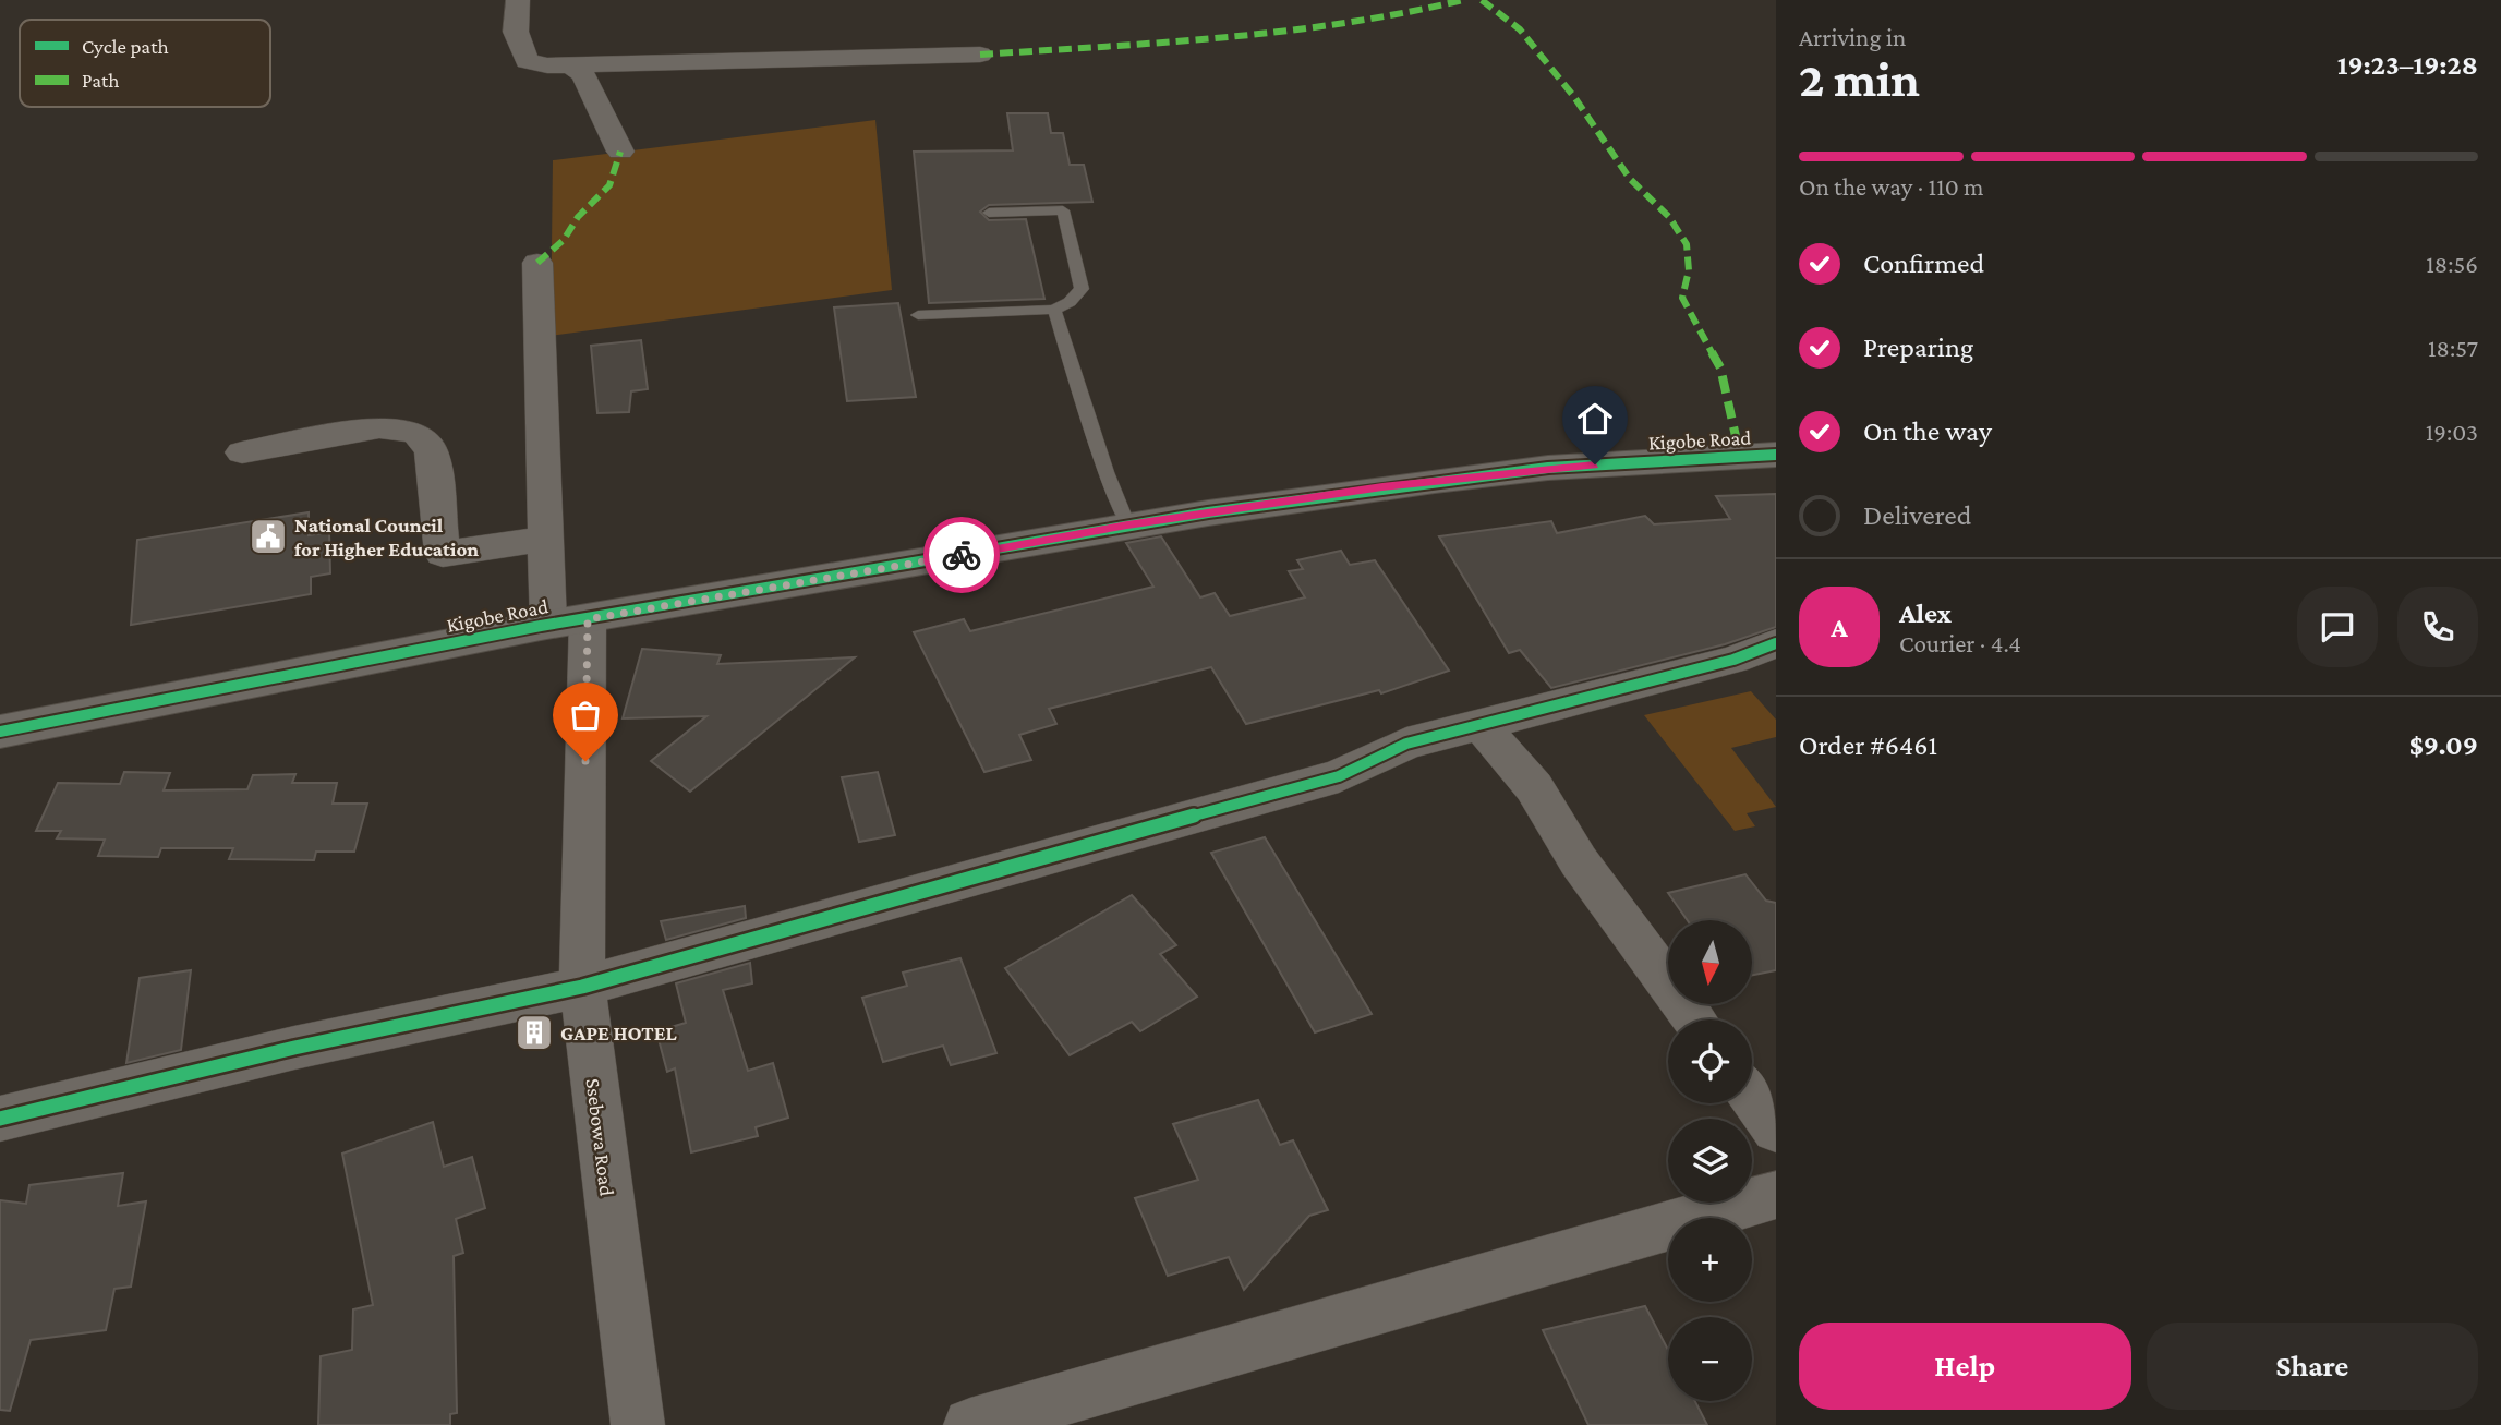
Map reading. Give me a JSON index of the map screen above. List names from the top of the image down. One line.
{"streets":{"street":["Kigobe Road","Ssebowa Road"]},"crossings":[["Kigobe Road","Ssebowa Road"]],"places":{"public building":["National Council for Higher Education"],"building":["GAPE HOTEL"]},"legend":["Cycle path","Path"],"north":"bottom","page":{"heading":["2 min","Arriving in","19:23–19:28"],"panel":["Alex","Courier · 4.4","Order #6461","$9.09"],"bar":"On the way · 110 m","list":[["Confirmed","18:56"],["Preparing","18:57"],["On the way","19:03"],"Delivered"],"round":"A","map_buttons":["+","−"],"buttons":["Help","Share"]}}
